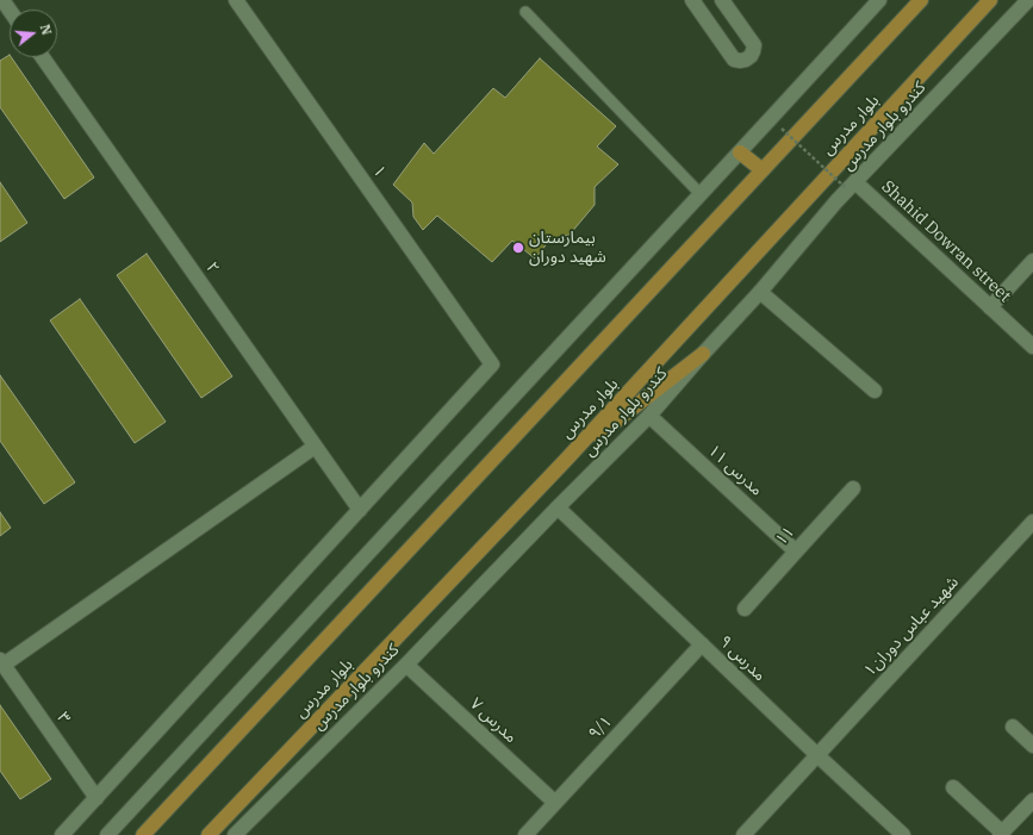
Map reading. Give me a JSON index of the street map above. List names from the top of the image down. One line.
{"streets":{"main road":["بلوار مدرس"],"street":["کندرو بلوار مدرس","۱","Shahid Dowran street","۲","مدرس ۱۱","۱۱","شهید عباس دوران۱","مدرس ۹","۳","مدرس ۷","۹/۱"]},"crossings":[["کندرو بلوار مدرس","Shahid Dowran street"],["کندرو بلوار مدرس","مدرس ۱۱"],["کندرو بلوار مدرس","مدرس ۹"],["کندرو بلوار مدرس","مدرس ۷"],["۱","۲"],["مدرس ۱۱","۱۱"],["شهید عباس دوران۱","مدرس ۹"],["مدرس ۹","۹/۱"],["مدرس ۷","۹/۱"]],"places":["بیمارستان شهید دوران"],"north":"right"}
